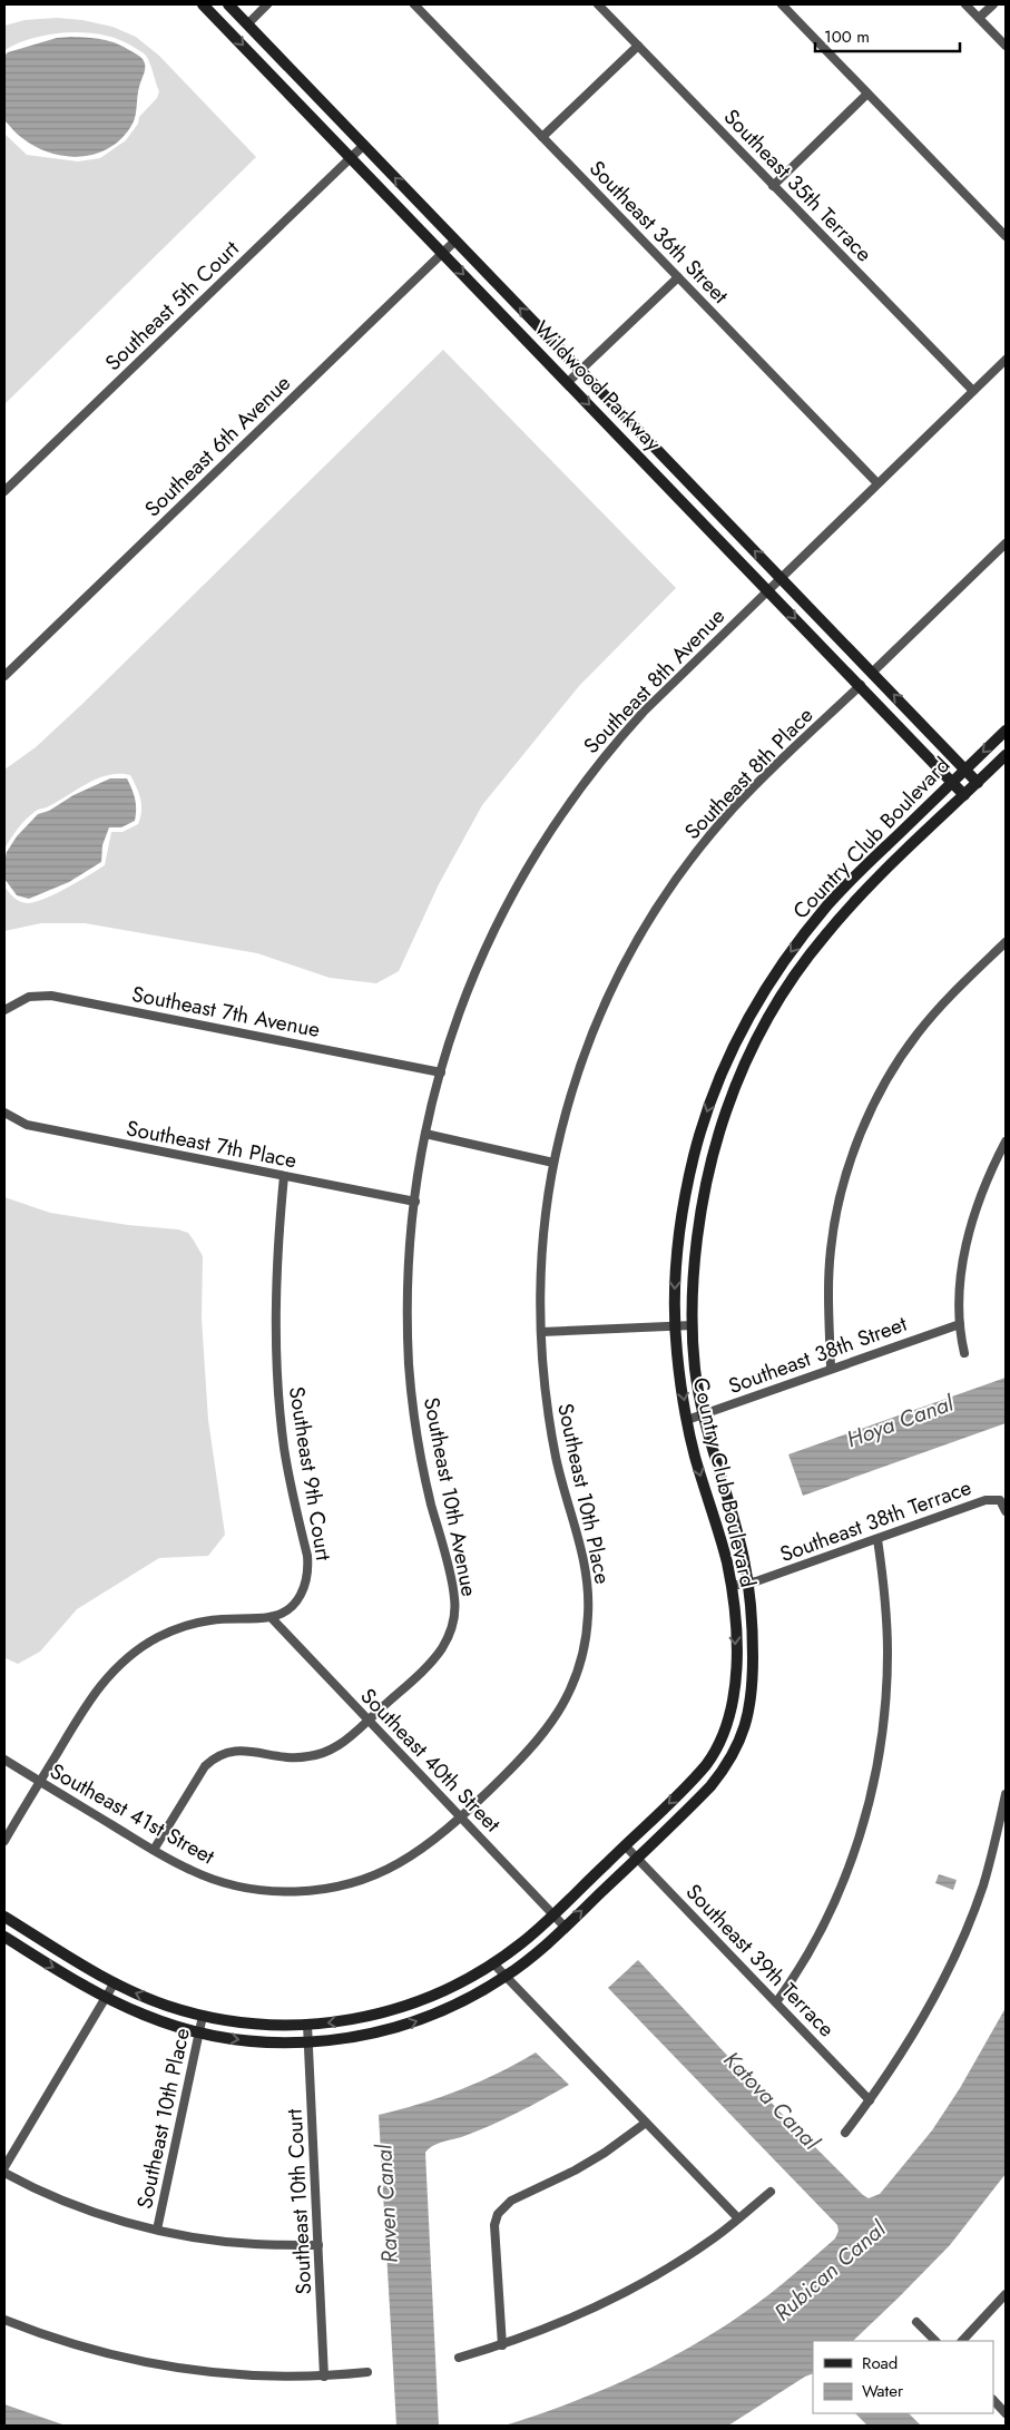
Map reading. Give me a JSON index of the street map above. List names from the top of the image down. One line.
{"streets":{"main road":["Wildwood Parkway","Country Club Boulevard"],"street":["Southeast 35th Terrace","Southeast 36th Street","Southeast 5th Court","Southeast 6th Avenue","Southeast 8th Avenue","Southeast 8th Place","Southeast 7th Avenue","Southeast 7th Place","Southeast 38th Street","Southeast 9th Court","Southeast 10th Place","Southeast 10th Avenue","Southeast 38th Terrace","Southeast 40th Street","Southeast 41st Street","Southeast 39th Terrace","Southeast 10th Court"]},"crossings":[["Southeast 5th Court","Wildwood Parkway"],["Wildwood Parkway","Southeast 6th Avenue"],["Wildwood Parkway","Southeast 8th Avenue"],["Wildwood Parkway","Southeast 8th Place"],["Wildwood Parkway","Country Club Boulevard"],["Southeast 8th Avenue","Southeast 7th Avenue"],["Southeast 8th Avenue","Southeast 7th Place"],["Southeast 8th Avenue","Southeast 10th Avenue"],["Southeast 8th Place","Southeast 10th Place"],["Country Club Boulevard","Southeast 38th Street"],["Country Club Boulevard","Southeast 10th Place"],["Country Club Boulevard","Southeast 38th Terrace"],["Country Club Boulevard","Southeast 40th Street"],["Country Club Boulevard","Southeast 39th Terrace"],["Country Club Boulevard","Southeast 10th Court"],["Southeast 7th Place","Southeast 9th Court"],["Southeast 7th Place","Southeast 10th Avenue"],["Southeast 9th Court","Southeast 40th Street"],["Southeast 9th Court","Southeast 41st Street"],["Southeast 10th Place","Southeast 40th Street"],["Southeast 10th Place","Southeast 41st Street"],["Southeast 10th Avenue","Southeast 40th Street"],["Southeast 10th Avenue","Southeast 41st Street"],["Southeast 40th Street","Southeast 41st Street"]],"water":["Hoya Canal","Katova Canal","Raven Canal","Rubican Canal"],"legend":["Road","Water"],"scale_bar":"100 m"}
